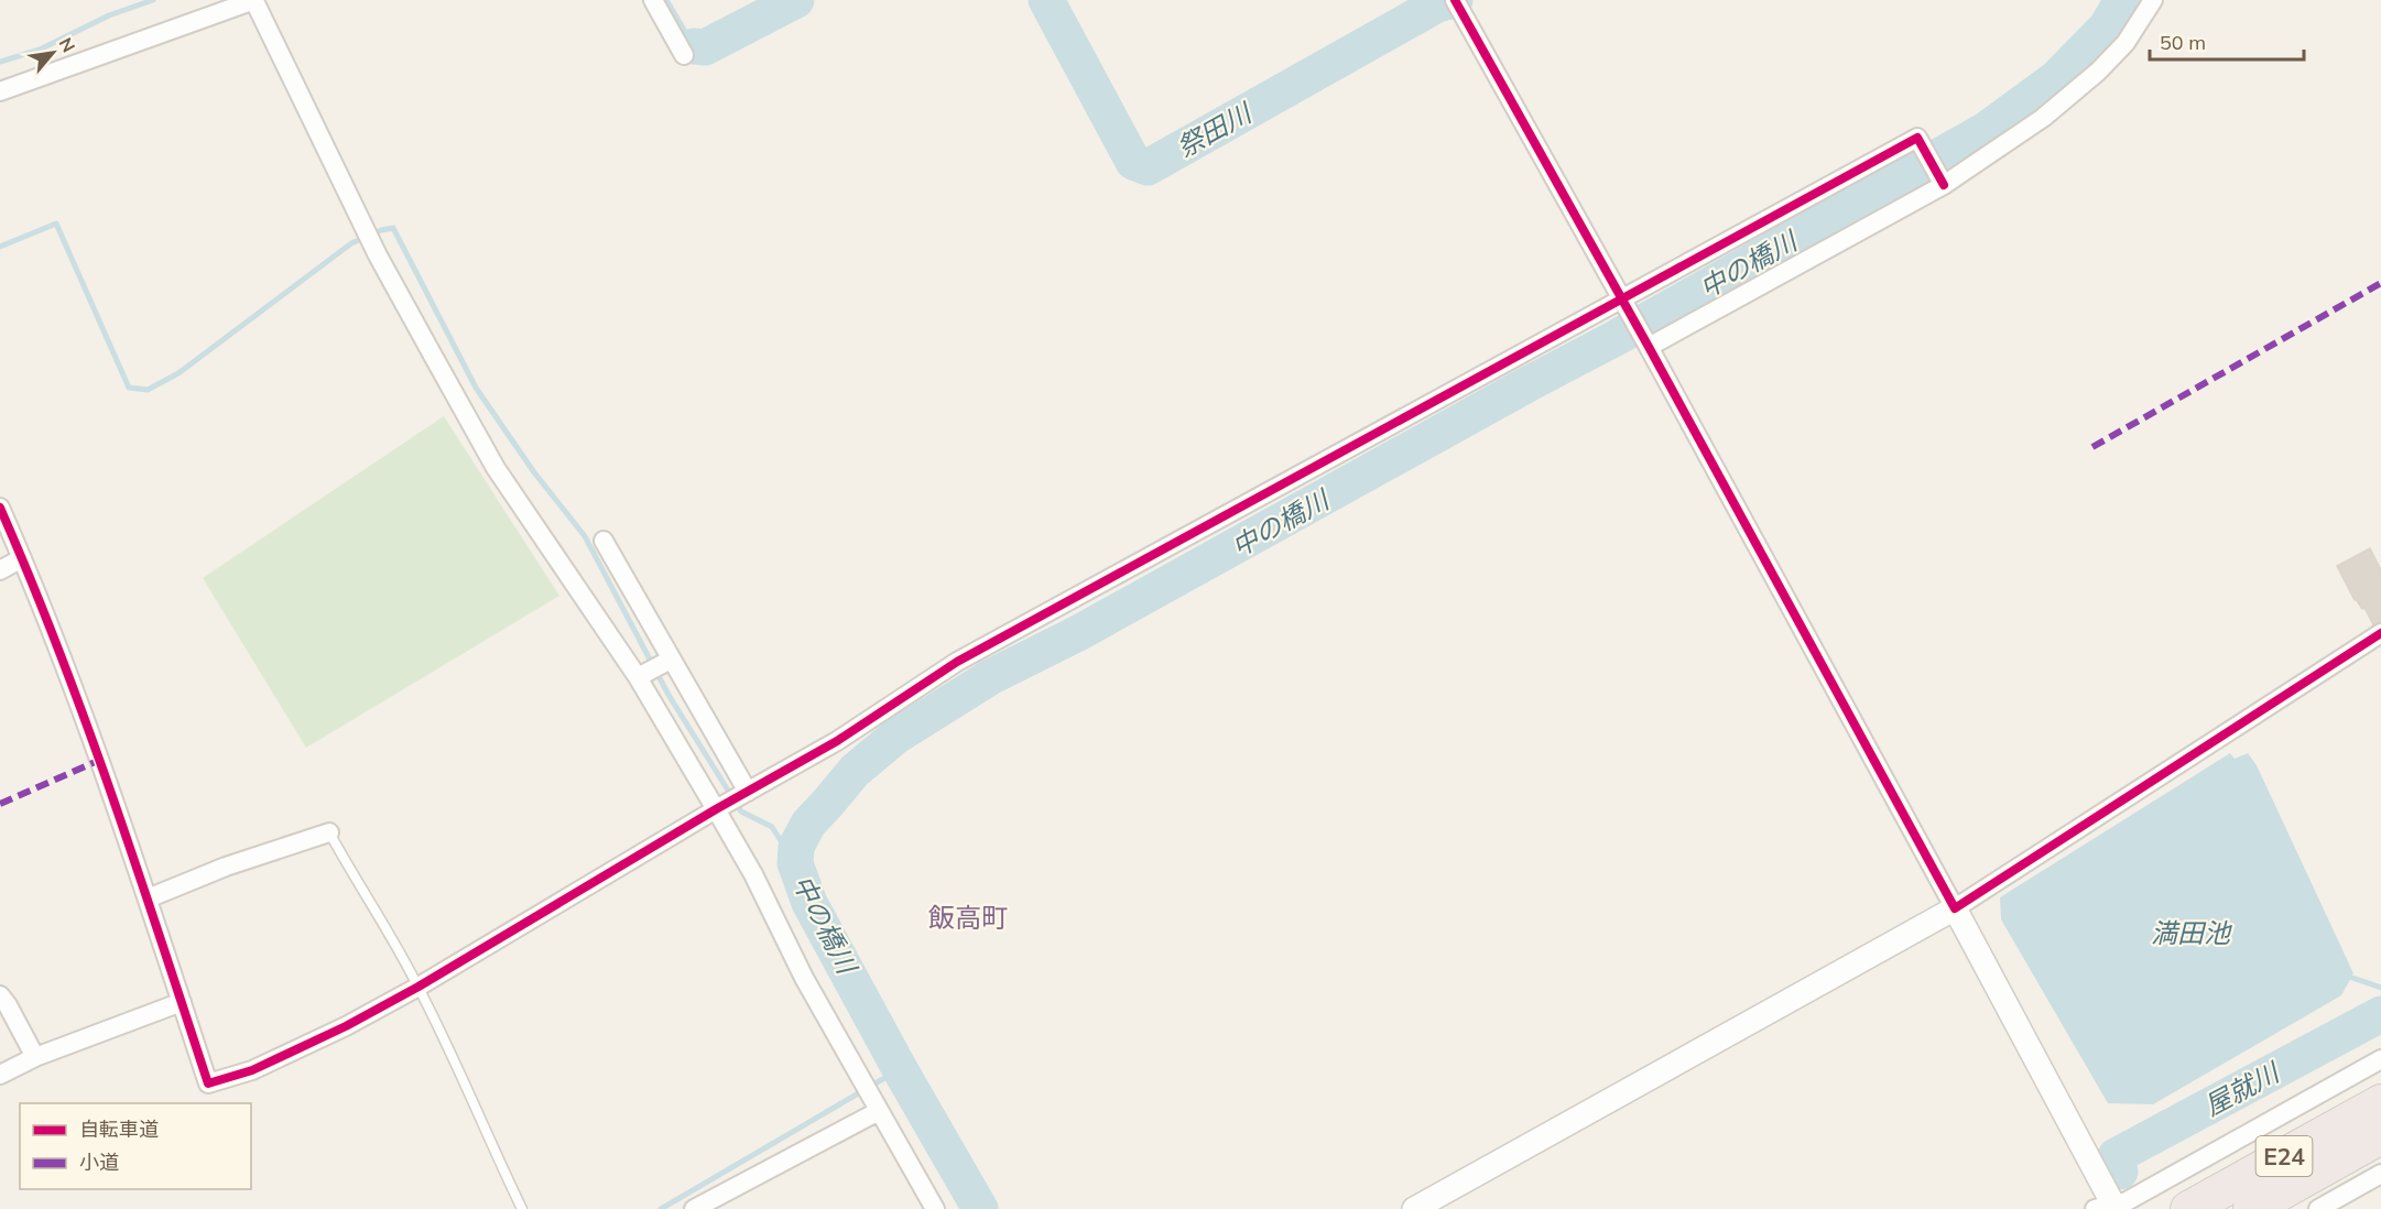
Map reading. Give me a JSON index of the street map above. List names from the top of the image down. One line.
{"streets":{"highway":["E24"]},"districts":["飯高町"],"water":["祭田川","中の橋川","満田池","屋就川"],"legend":["自転車道","小道"],"scale_bar":"50 m","north":"top right"}
